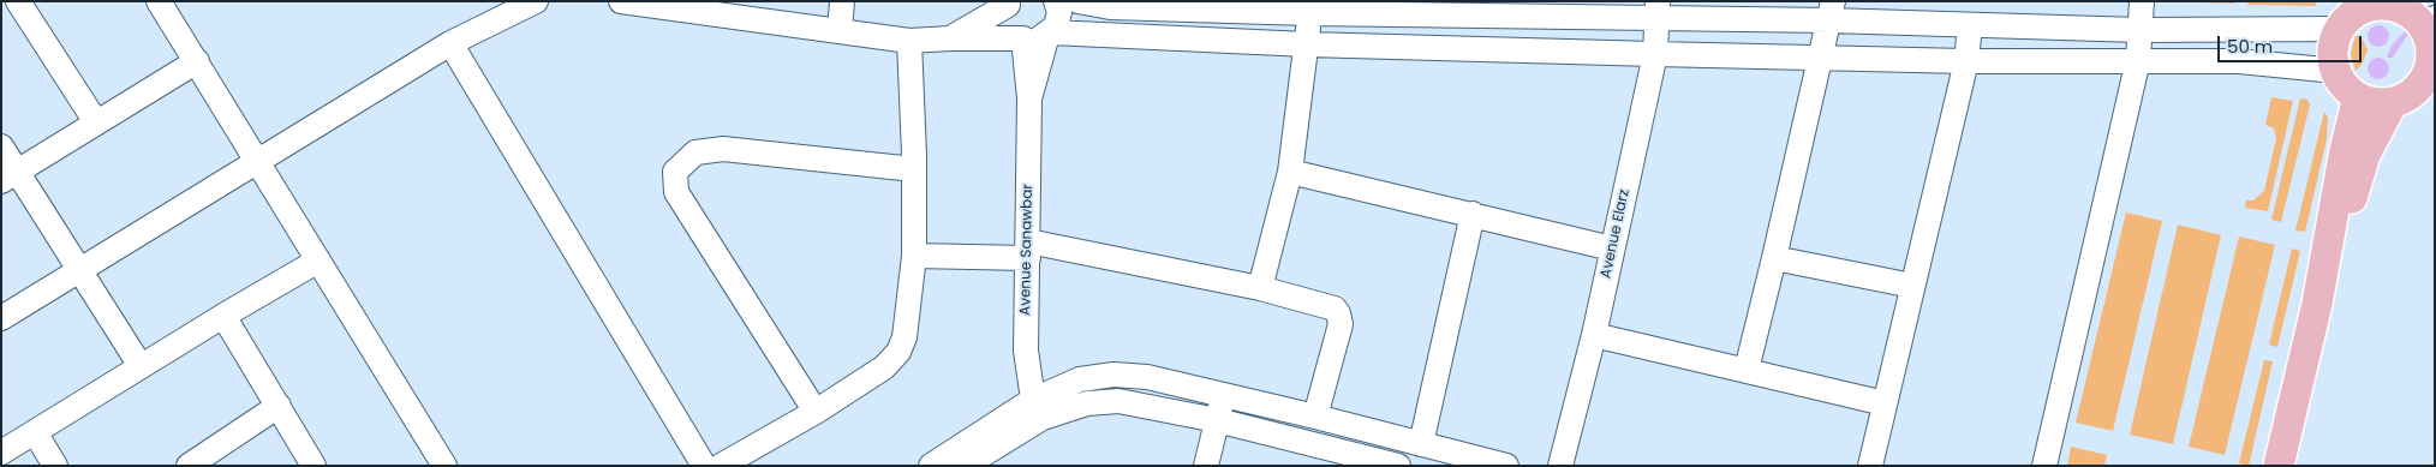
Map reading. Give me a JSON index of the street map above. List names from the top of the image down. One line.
{"streets":{"street":["Avenue Elarz","Avenue Sanawbar"]},"scale_bar":"50 m"}
